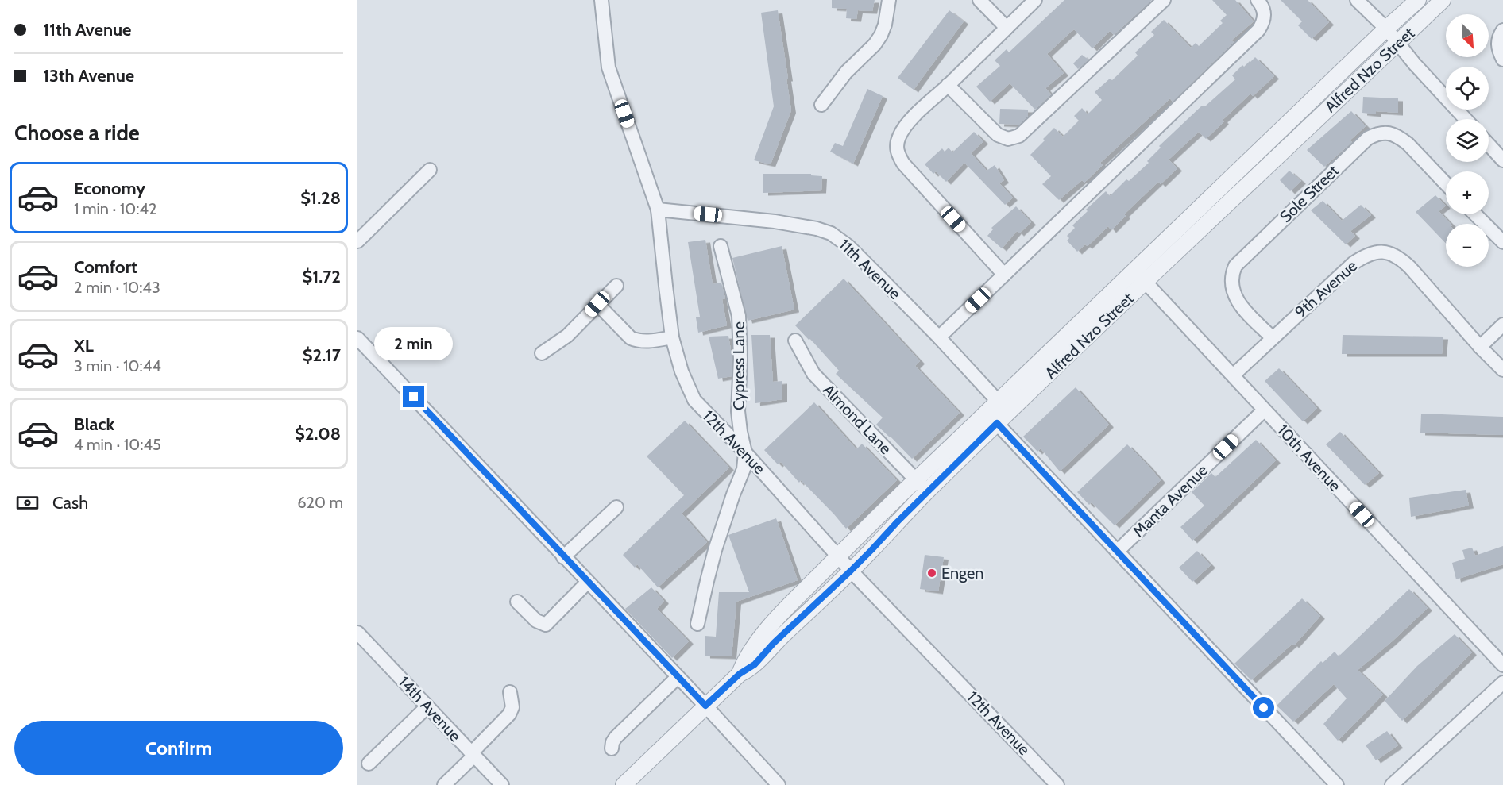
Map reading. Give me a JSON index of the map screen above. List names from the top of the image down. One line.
{"streets":{"street":["Alfred Nzo Street","Sole Street","11th Avenue","9th Avenue","Cypress Lane","Almond Lane","12th Avenue","10th Avenue","Manta Avenue","14th Avenue"]},"crossings":[["Alfred Nzo Street","11th Avenue"],["Alfred Nzo Street","Almond Lane"],["Alfred Nzo Street","12th Avenue"],["Alfred Nzo Street","10th Avenue"],["Sole Street","9th Avenue"],["11th Avenue","12th Avenue"],["11th Avenue","Manta Avenue"],["9th Avenue","10th Avenue"],["Cypress Lane","12th Avenue"],["10th Avenue","Manta Avenue"]],"places":["Engen"],"north":"bottom right","page":{"banner":["11th Avenue","13th Avenue"],"map_buttons":["+","−"],"heading":"Choose a ride","list":[{"name":"Economy","note":"1 min · 10:42","value":"$1.28"},{"name":"Comfort","note":"2 min · 10:43","value":"$1.72"},{"name":"XL","note":"3 min · 10:44","value":"$2.17"},{"name":"Black","note":"4 min · 10:45","value":"$2.08"}],"bubble":"2 min","pay":["Cash","620 m"],"buttons":"Confirm"}}
